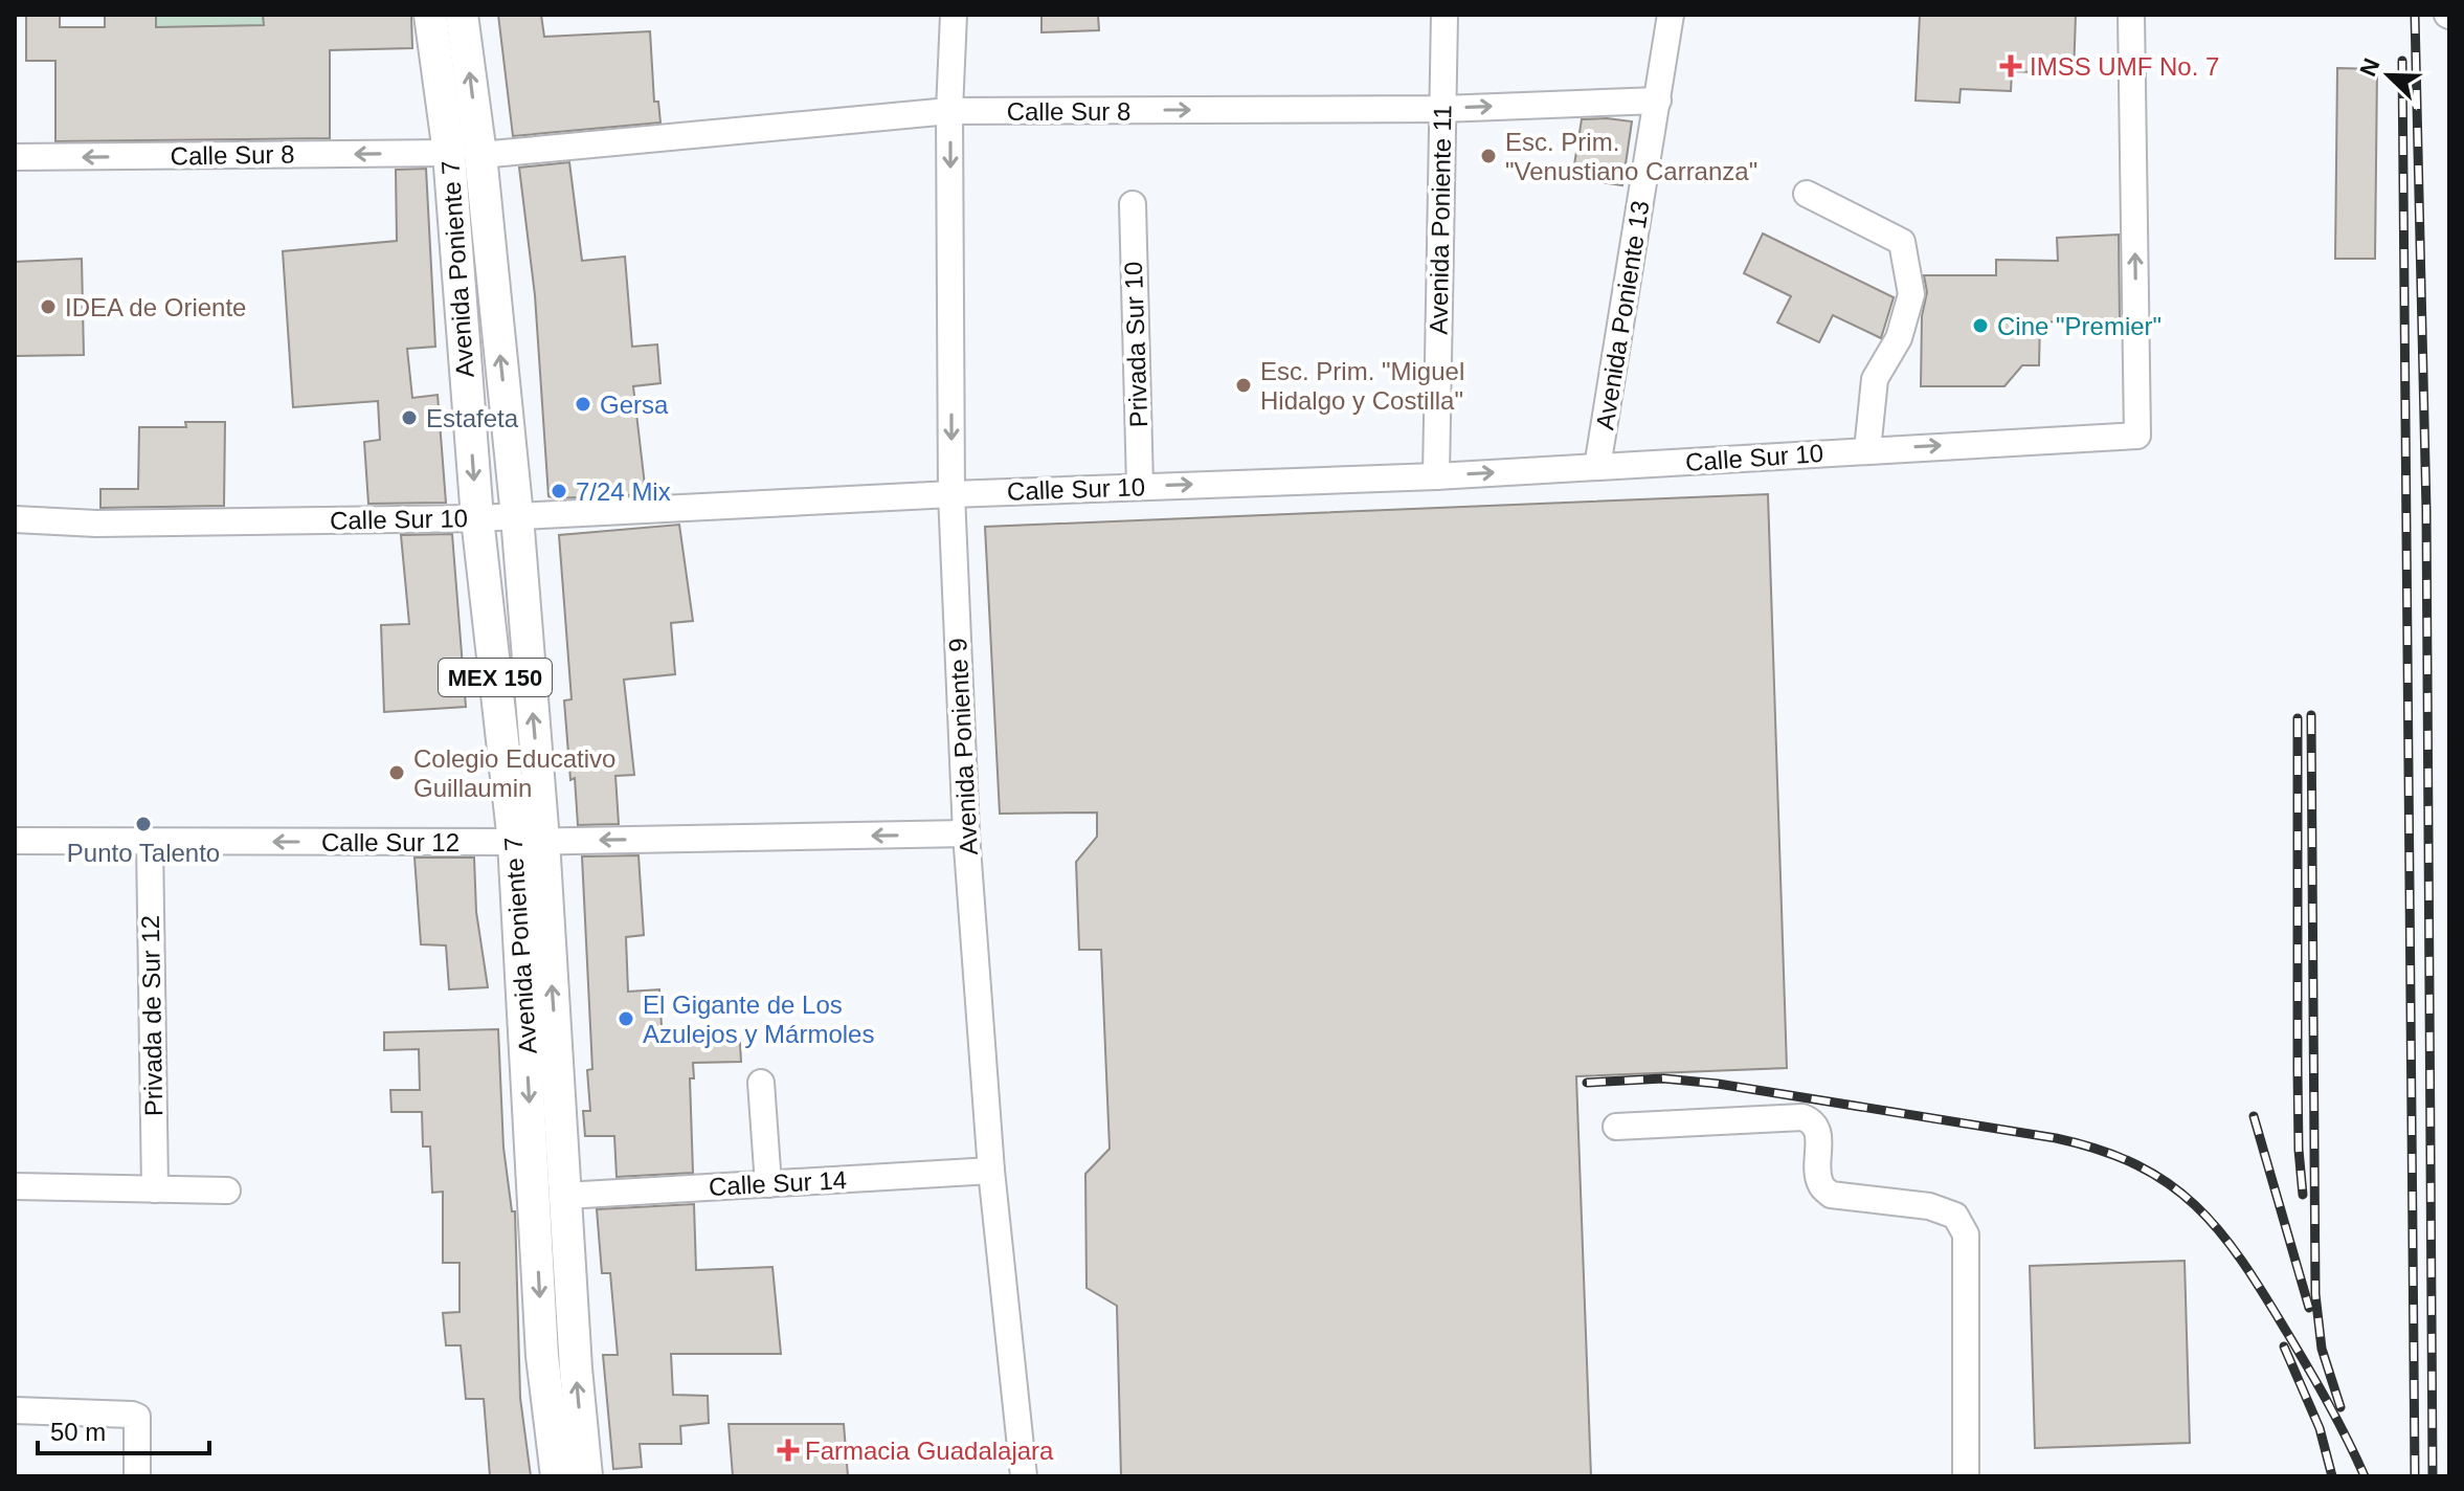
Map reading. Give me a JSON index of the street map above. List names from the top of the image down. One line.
{"streets":{"main road":["Avenida Poniente 7","MEX 150"],"street":["Calle Sur 8","Avenida Poniente 11","Avenida Poniente 13","Privada Sur 10","Calle Sur 10","Avenida Poniente 9","Calle Sur 12","Privada de Sur 12","Calle Sur 14"]},"crossings":[["Calle Sur 8","Avenida Poniente 11"],["Calle Sur 8","Avenida Poniente 7"],["Calle Sur 8","Avenida Poniente 13"],["Calle Sur 8","Avenida Poniente 9"],["Avenida Poniente 11","Calle Sur 10"],["Avenida Poniente 7","Calle Sur 10"],["Avenida Poniente 7","Calle Sur 12"],["Avenida Poniente 7","Calle Sur 14"],["Avenida Poniente 13","Calle Sur 10"],["Privada Sur 10","Calle Sur 10"],["Calle Sur 10","Avenida Poniente 9"],["Avenida Poniente 9","Calle Sur 12"],["Avenida Poniente 9","Calle Sur 14"],["Calle Sur 12","Privada de Sur 12"]],"one_way":["Calle Sur 12"],"places":{"health":["IMSS UMF No. 7","Farmacia Guadalajara"],"other":["Esc. Prim. \"Venustiano Carranza\"","IDEA de Oriente","Cine \"Premier\"","Esc. Prim. \"Miguel Hidalgo y Costilla\"","Gersa","Estafeta","7/24 Mix","Colegio Educativo Guillaumin","Punto Talento","El Gigante de Los Azulejos y Mármoles"]},"scale_bar":"50 m","north":"top left"}
